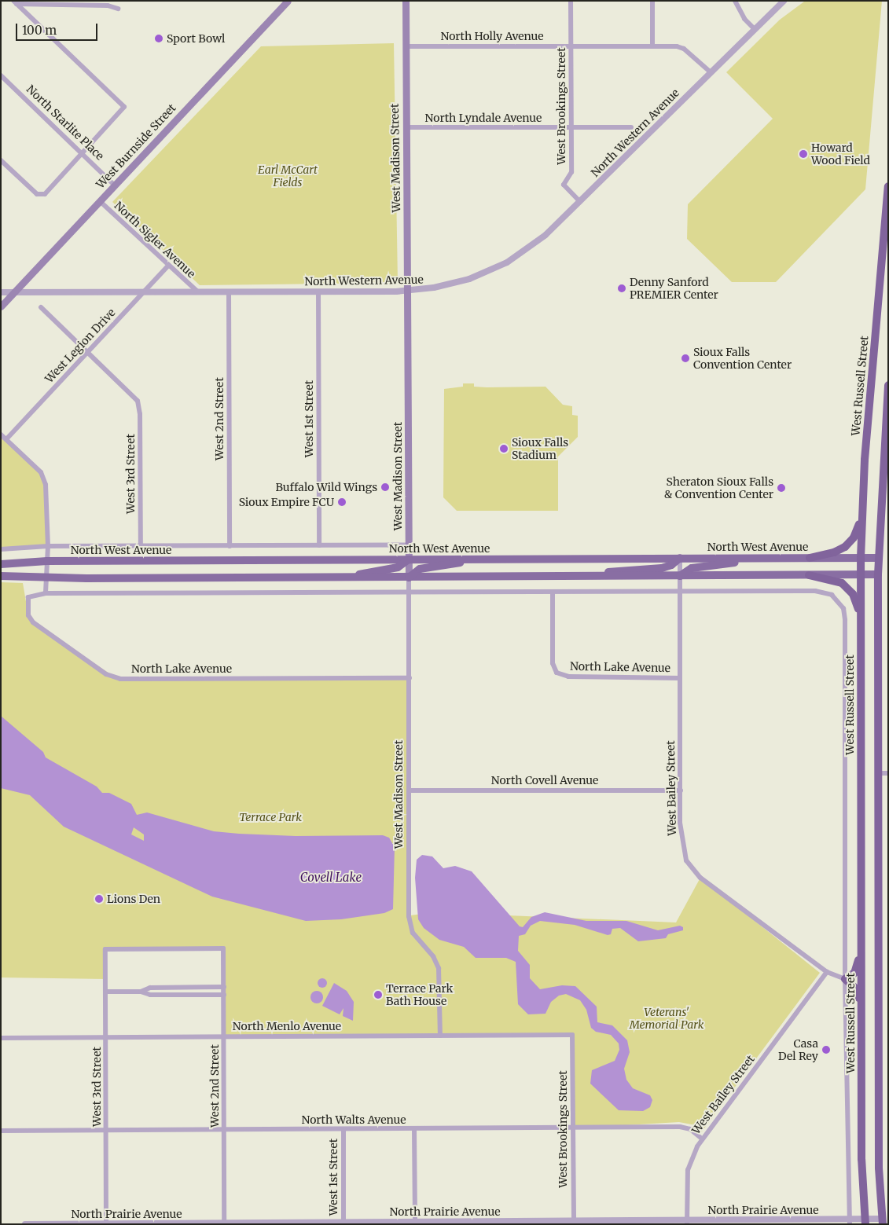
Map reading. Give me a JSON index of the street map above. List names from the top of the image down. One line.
{"streets":{"highway":["West Russell Street"],"main road":["West Burnside Street","West Madison Street","North West Avenue"],"street":["North Holly Avenue","West Brookings Street","North Lyndale Avenue","North Starlite Place","North Western Avenue","North Sigler Avenue","West Legion Drive","West 2nd Street","West 1st Street","West 3rd Street","North Lake Avenue","North Covell Avenue","West Bailey Street","North Menlo Avenue","North Walts Avenue","North Prairie Avenue"]},"crossings":[["North Holly Avenue","West Brookings Street"],["North Holly Avenue","North Western Avenue"],["North Holly Avenue","West Madison Street"],["West Brookings Street","North Lyndale Avenue"],["West Brookings Street","North Western Avenue"],["West Brookings Street","North Menlo Avenue"],["West Brookings Street","North Walts Avenue"],["West Brookings Street","North Prairie Avenue"],["North Lyndale Avenue","West Madison Street"],["North Starlite Place","West Burnside Street"],["North Western Avenue","West Burnside Street"],["North Western Avenue","West Madison Street"],["North Western Avenue","North Sigler Avenue"],["North Western Avenue","West Legion Drive"],["North Western Avenue","West 2nd Street"],["North Western Avenue","West 1st Street"],["West Burnside Street","North Sigler Avenue"],["West Madison Street","North West Avenue"],["West Madison Street","North Lake Avenue"],["West Madison Street","North Covell Avenue"],["West Madison Street","North Menlo Avenue"],["North Sigler Avenue","West Legion Drive"],["West Legion Drive","West 3rd Street"],["West Russell Street","North West Avenue"],["West Russell Street","West Bailey Street"],["West Russell Street","North Prairie Avenue"],["West 2nd Street","West 3rd Street"],["West 2nd Street","North West Avenue"],["West 2nd Street","North Menlo Avenue"],["West 2nd Street","North Walts Avenue"],["West 2nd Street","North Prairie Avenue"],["West 1st Street","North West Avenue"],["West 1st Street","North Walts Avenue"],["West 1st Street","North Prairie Avenue"],["West 3rd Street","North West Avenue"],["West 3rd Street","North Menlo Avenue"],["West 3rd Street","North Walts Avenue"],["West 3rd Street","North Prairie Avenue"],["North West Avenue","West Bailey Street"],["North Lake Avenue","West Bailey Street"],["North Covell Avenue","West Bailey Street"],["West Bailey Street","North Walts Avenue"],["West Bailey Street","North Prairie Avenue"]],"water":["Covell Lake"],"parks":["Earl McCart Fields","Terrace Park","Veterans' Memorial Park"],"places":["Sport Bowl","Howard Wood Field","Denny Sanford PREMIER Center","Sioux Falls Convention Center","Sioux Falls Stadium","Buffalo Wild Wings","Sheraton Sioux Falls & Convention Center","Sioux Empire FCU","Lions Den","Terrace Park Bath House","Casa Del Rey"],"scale_bar":"100 m"}
